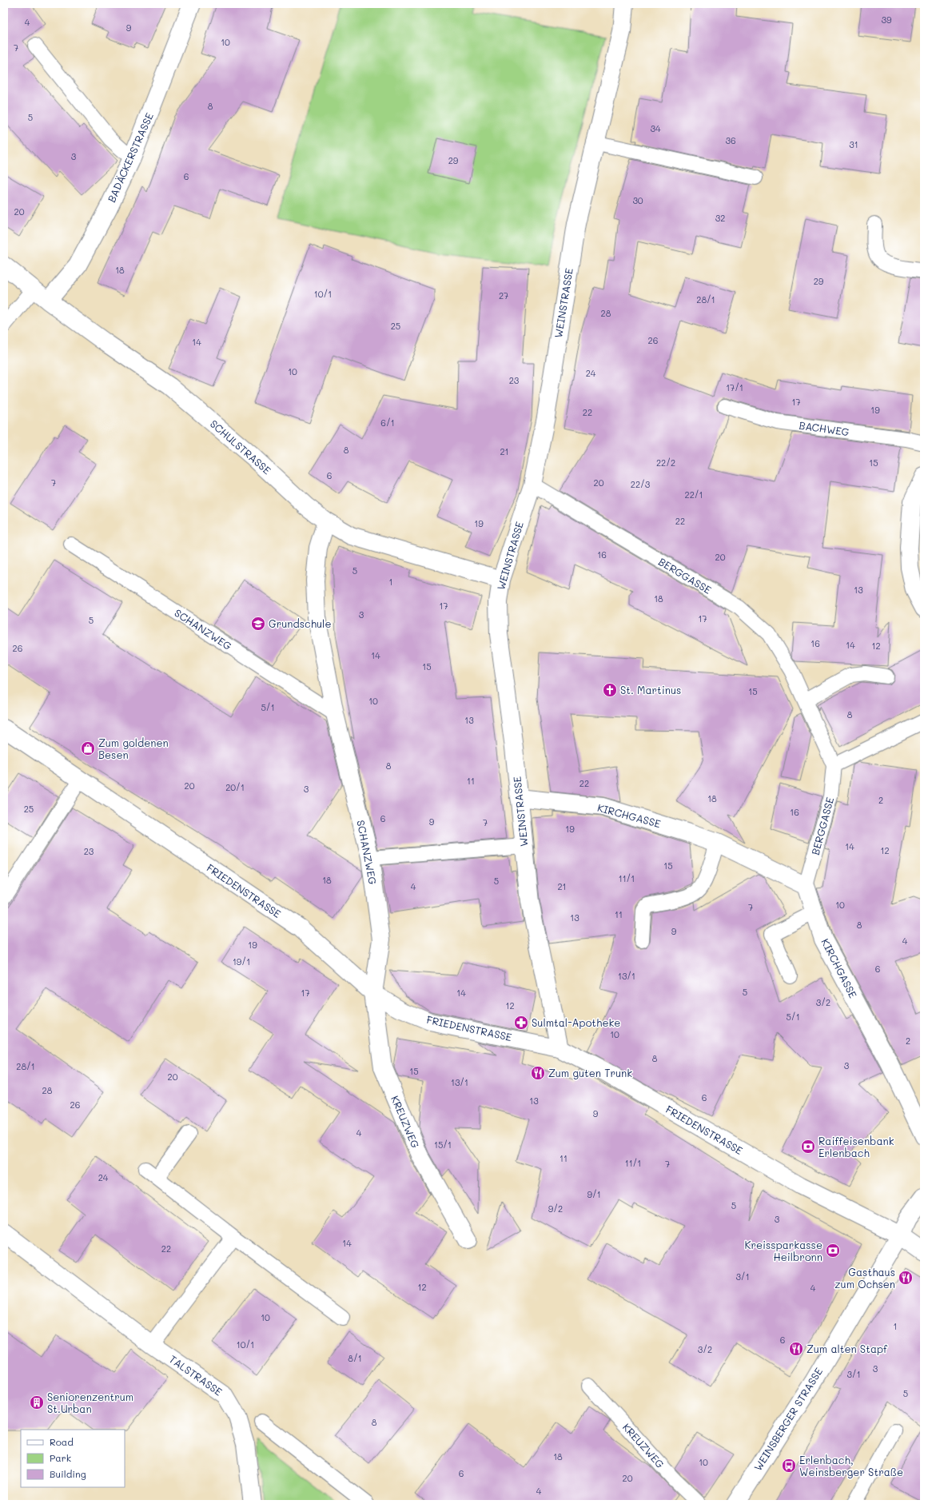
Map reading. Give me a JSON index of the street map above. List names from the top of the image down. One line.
{"streets":{"street":["BADÄCKERSTRASSE","WEINSTRASSE","SCHULSTRASSE","SCHANZWEG","KIRCHGASSE","FRIEDENSTRASSE","KREUZWEG","TALSTRASSE","WEINSBERGER STRASSE"],"lane":["BACHWEG","BERGGASSE"]},"crossings":[["BADÄCKERSTRASSE","SCHULSTRASSE"],["WEINSTRASSE","SCHULSTRASSE"],["WEINSTRASSE","BERGGASSE"],["WEINSTRASSE","KIRCHGASSE"],["WEINSTRASSE","FRIEDENSTRASSE"],["SCHULSTRASSE","SCHANZWEG"],["BERGGASSE","KIRCHGASSE"],["SCHANZWEG","FRIEDENSTRASSE"],["SCHANZWEG","KREUZWEG"],["FRIEDENSTRASSE","KREUZWEG"],["FRIEDENSTRASSE","WEINSBERGER STRASSE"]],"places":{"school or university":["Grundschule"],"church":["St. Martinus"],"shop":["Zum goldenen Besen"],"pharmacy":["Sulmtal-Apotheke"],"restaurant":["Zum guten Trunk","Gasthaus zum Ochsen","Zum alten Stapf"],"bank":["Raiffeisenbank Erlenbach","Kreissparkasse Heilbronn"],"building":["Seniorenzentrum St.Urban"],"bus stop":["Erlenbach, Weinsberger Straße"]},"house_numbers":["39","4","9","10","7","8","5","34","36","31","3","29","6","30","20","32","18","29","10/1","27","28/1","28","25","26","14","10","24","23","17/1","17","19","22","6/1","8","21","22/2","15","6","7","20","22/3","22/1","22","19","16","20","5","1","13","18","17","3","17","5","16","14","12","26","14","15","15","10","5/1","8","13","8","11","22","20","20/1","3","18","2","25","16","6","9","7","19","14","12","23","15","11/1","18","5","4","21","10","7","11","13","8","9","4","19","19/1","6","13/1","5","17","14","3/2","12","5/1","10","2","8","3","28/1","15","20","13/1","28","6","13","26","9","4","15/1","11","11/1","7","24","9/1","5","9/2","3","14","22","3/1","12","4","10","1","6","10/1","3/2","8/1","3","3/1","5","8","18","10","6","20","4"],"legend":["Road","Park","Building"]}
